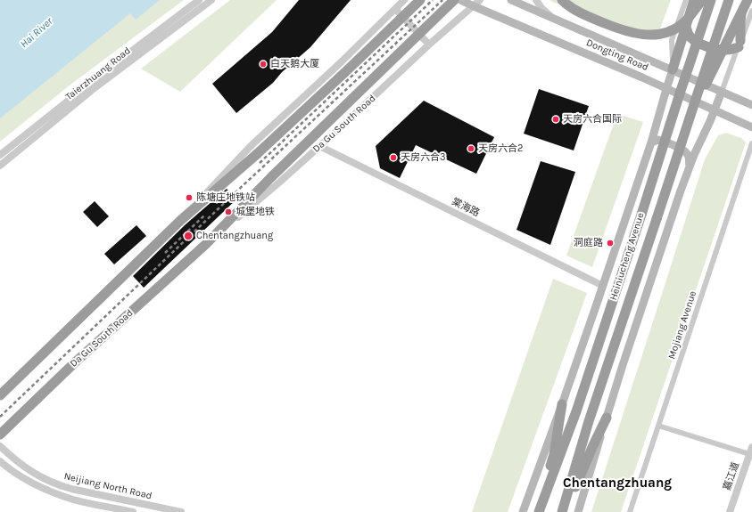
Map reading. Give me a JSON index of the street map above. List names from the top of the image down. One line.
{"streets":{"highway":["Da Gu South Road","Heiniucheng Avenue"],"main road":["Dongting Road"],"street":["Taierzhuang Road","棠海路","Mojiang Avenue","嘉江道","Neijiang North Road"]},"crossings":[["Dongting Road","Da Gu South Road"],["Dongting Road","Heiniucheng Avenue"],["Da Gu South Road","棠海路"],["棠海路","Heiniucheng Avenue"]],"districts":["Chentangzhuang"],"water":["Hai River"],"places":["白天鹅大厦","天房六合国际","天房六合2","天房六合3","陈塘庄地铁站","城堡地铁","Chentangzhuang","洞庭路"]}
